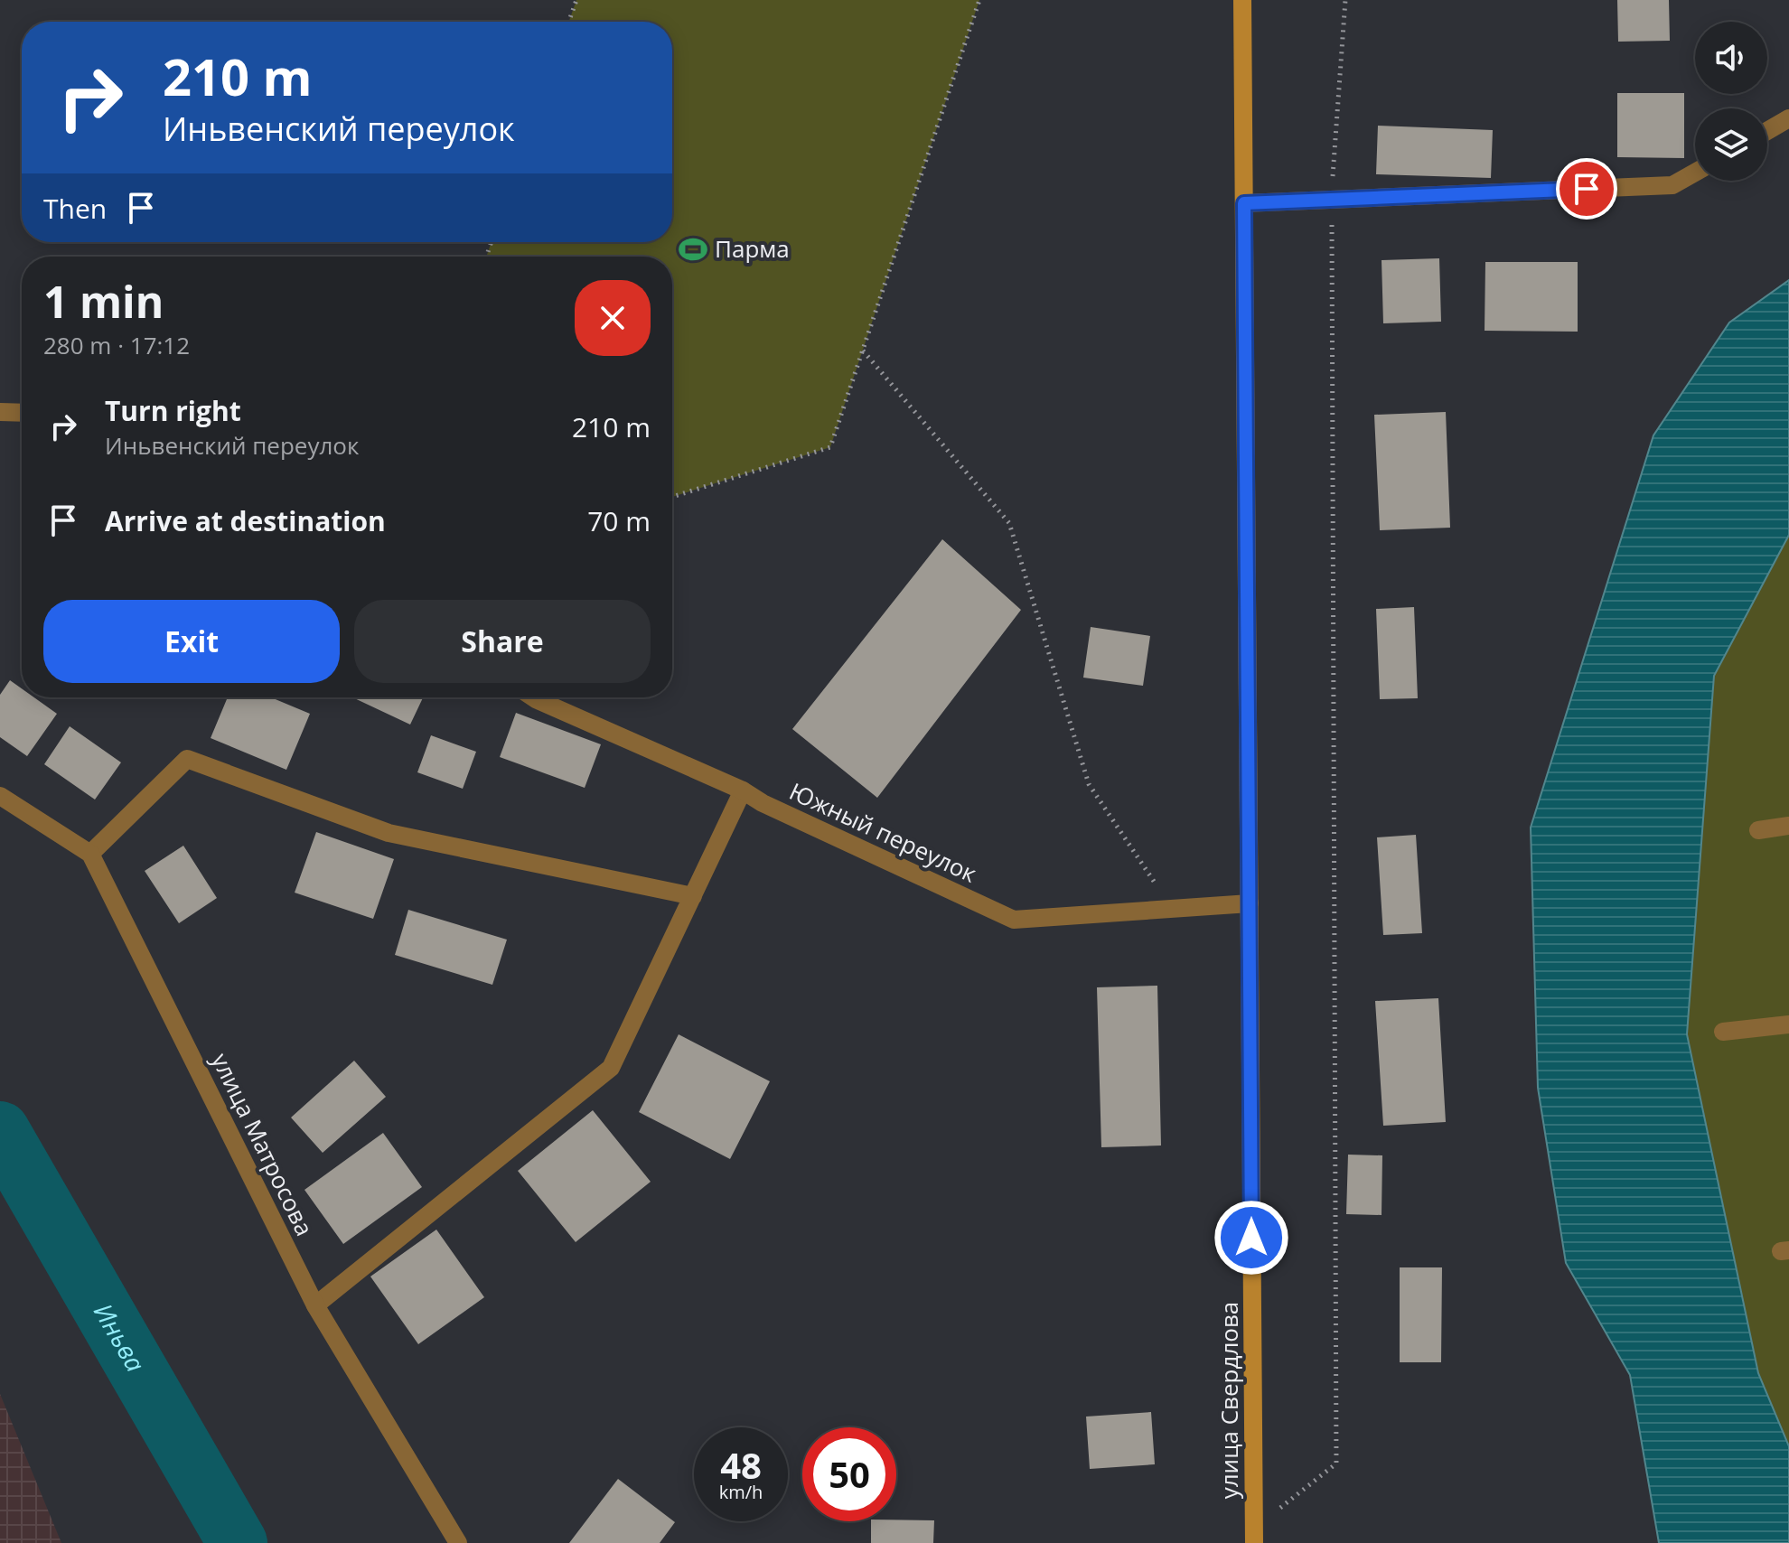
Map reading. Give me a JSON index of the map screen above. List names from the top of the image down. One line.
{"streets":{"main road":["улица Свердлова"],"street":["Южный переулок","улица Матросова"]},"crossings":[["Южный переулок","улица Свердлова"]],"water":["Иньва"],"places":{"sports":["Парма"]},"page":{"turn":["210 m","Иньвенский переулок"],"then":"Then","heading":["1 min","280 m · 17:12"],"list":[{"name":"Turn right","note":"Иньвенский переулок","value":"210 m"},{"name":"Arrive at destination","value":"70 m"}],"buttons":["Exit","Share"],"speed":"48 km/h","limit":"50"}}
